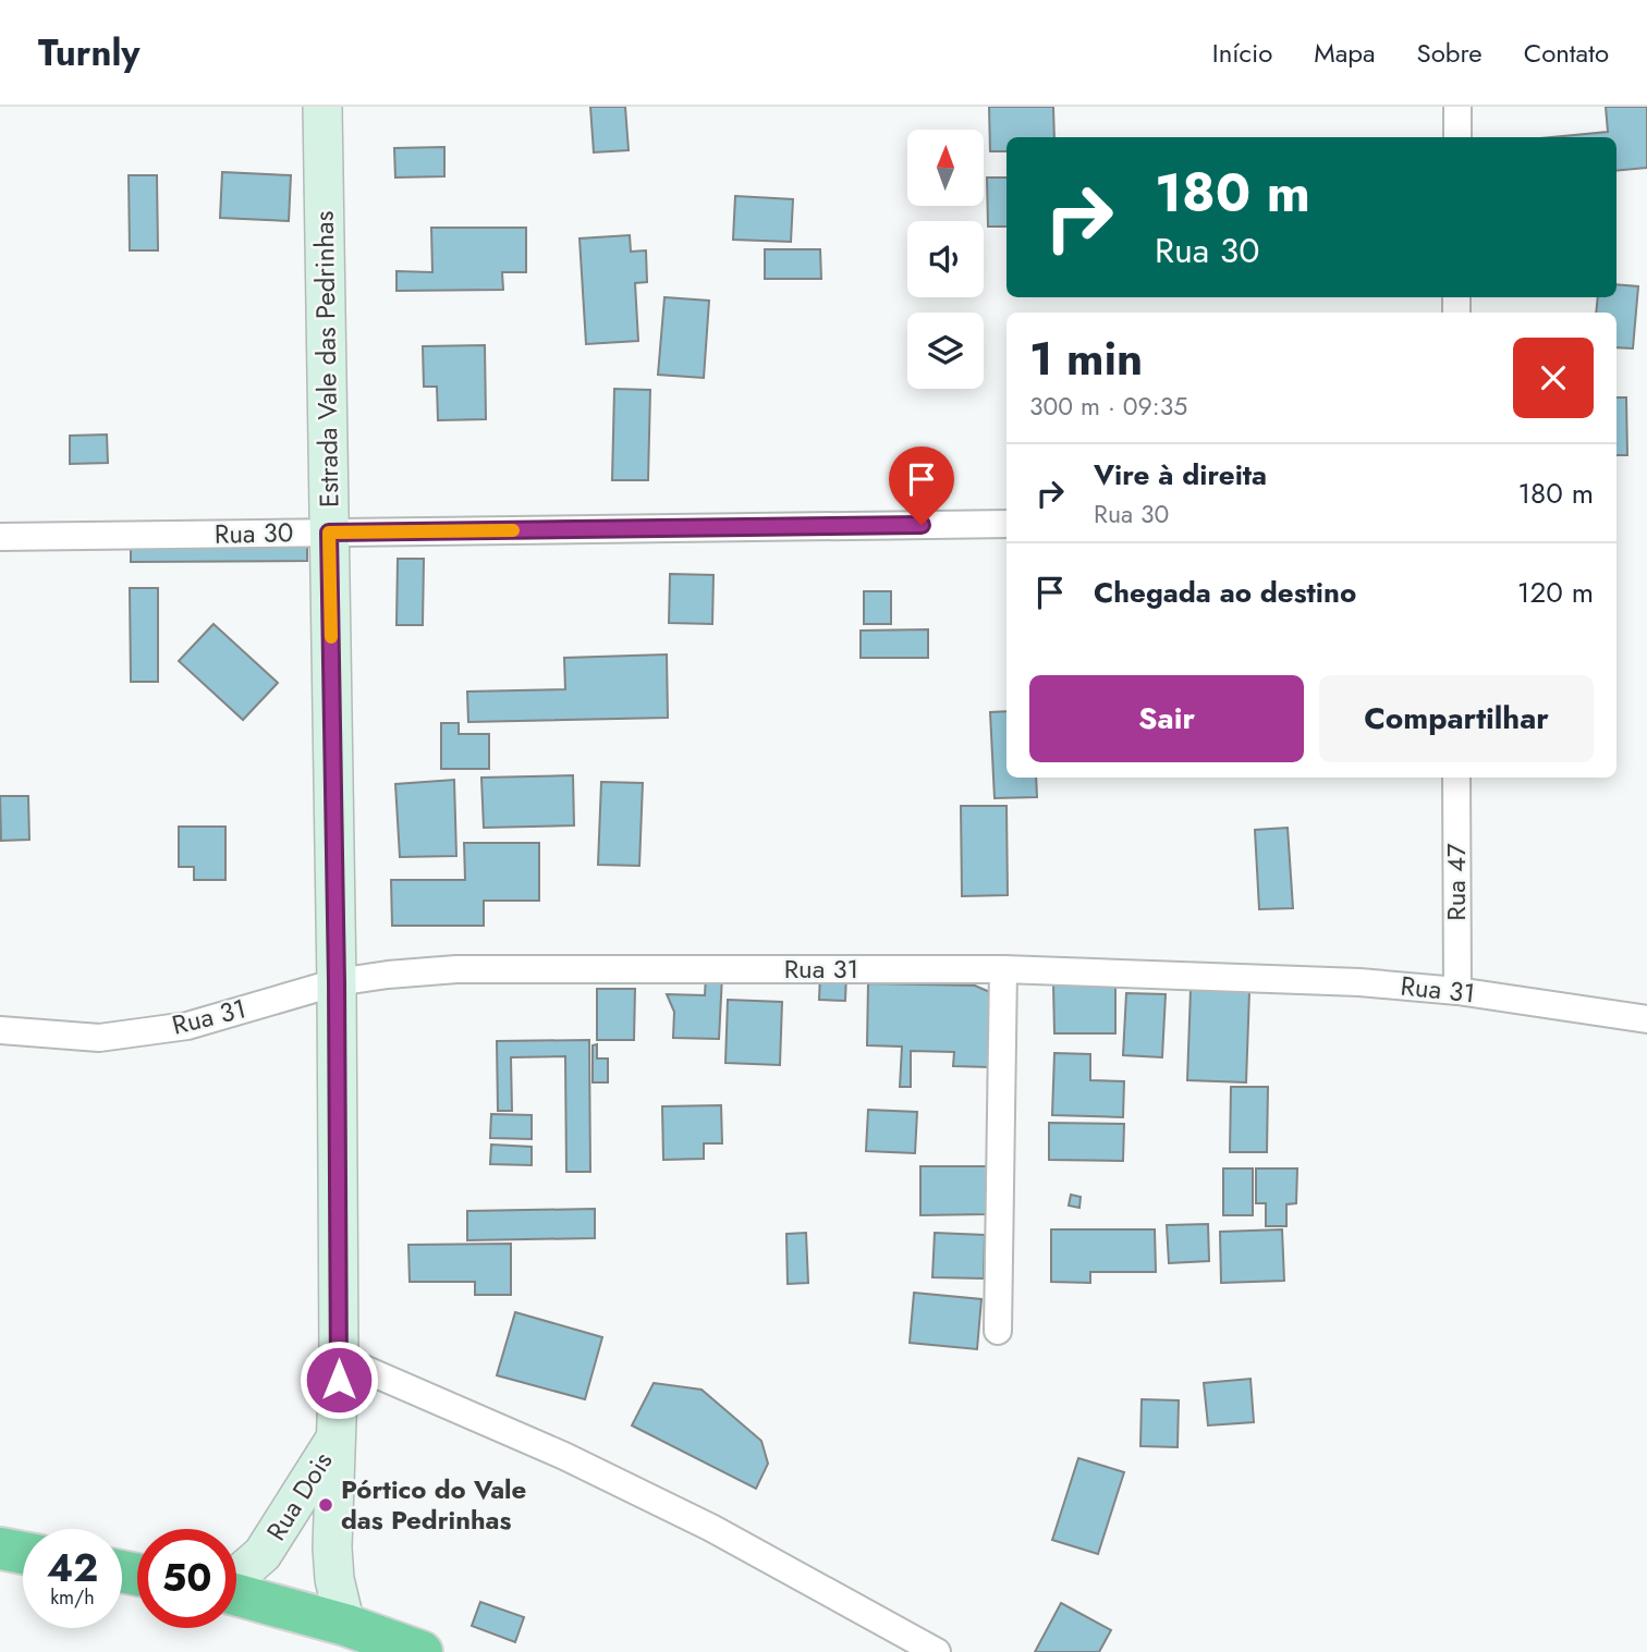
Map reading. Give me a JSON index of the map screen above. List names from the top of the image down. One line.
{"streets":{"main road":["Estrada Vale das Pedrinhas","Rua Dois"],"street":["Rua 30","Rua 47","Rua 31"]},"crossings":[["Estrada Vale das Pedrinhas","Rua 30"],["Estrada Vale das Pedrinhas","Rua 31"],["Estrada Vale das Pedrinhas","Rua Dois"],["Rua 47","Rua 31"]],"places":["Pórtico do Vale das Pedrinhas"],"north":"top","page":{"header":"Turnly","nav":["Início","Mapa","Sobre","Contato"],"turn":["180 m","Rua 30"],"heading":["1 min","300 m · 09:35"],"list":[{"name":"Vire à direita","note":"Rua 30","value":"180 m"},{"name":"Chegada ao destino","value":"120 m"}],"buttons":["Sair","Compartilhar"],"speed":"42 km/h","limit":"50"}}
